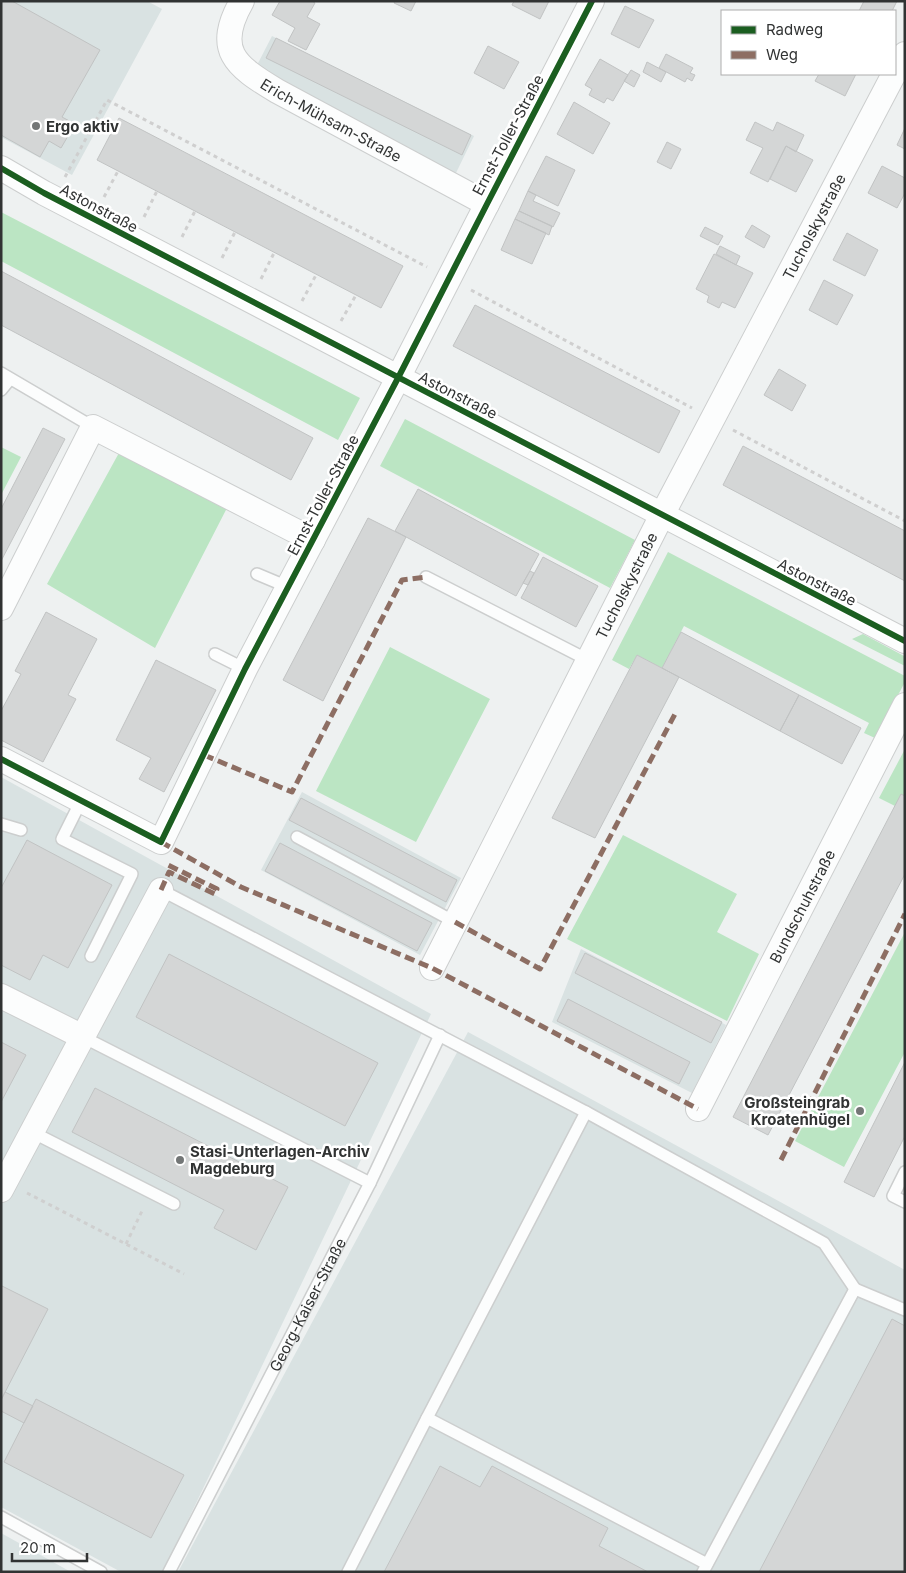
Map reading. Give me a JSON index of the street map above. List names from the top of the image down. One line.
{"streets":{"street":["Erich-Mühsam-Straße","Ernst-Toller-Straße","Astonstraße","Tucholskystraße","Bundschuhstraße"],"lane":["Georg-Kaiser-Straße"]},"crossings":[["Erich-Mühsam-Straße","Ernst-Toller-Straße"],["Ernst-Toller-Straße","Astonstraße"],["Astonstraße","Tucholskystraße"]],"places":["Ergo aktiv","Großsteingrab Kroatenhügel","Stasi-Unterlagen-Archiv Magdeburg"],"legend":["Radweg","Weg"],"scale_bar":"20 m"}
